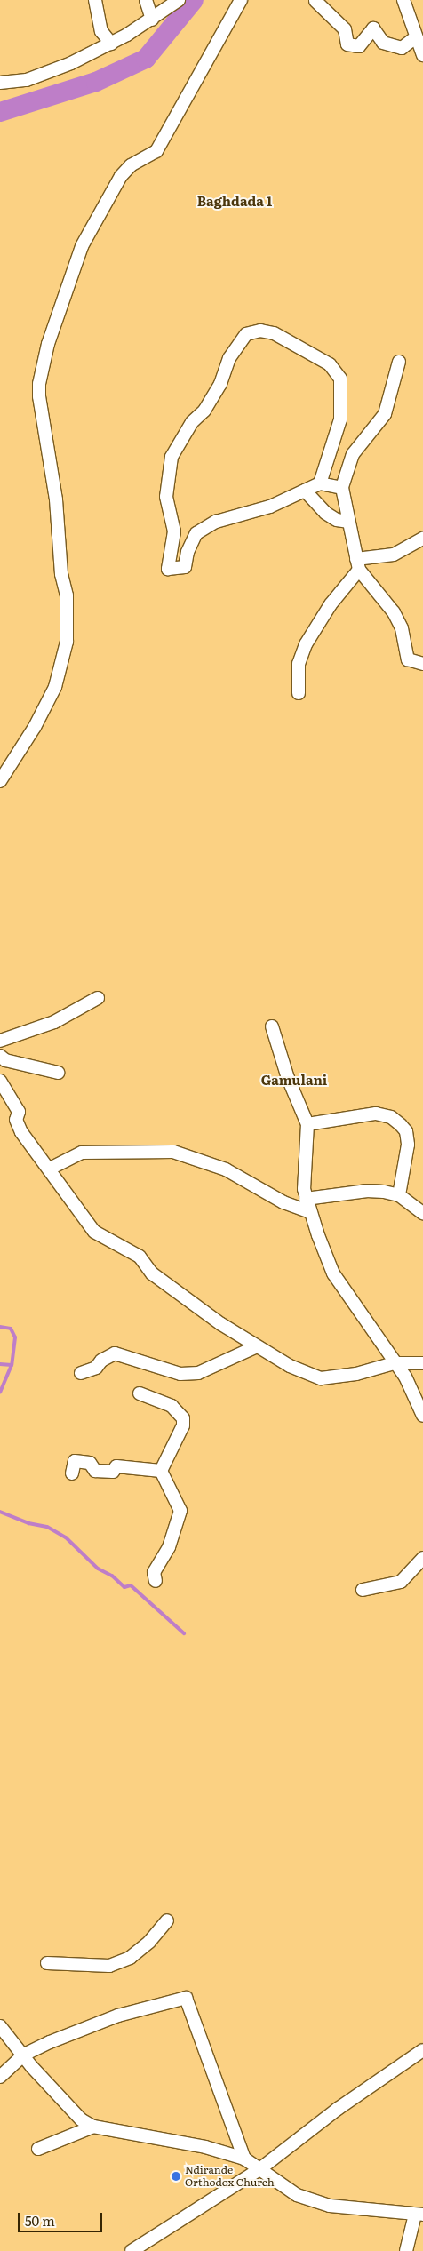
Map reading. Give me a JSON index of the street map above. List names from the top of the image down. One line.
{"districts":["Baghdada 1","Gamulani"],"places":["Ndirande Orthodox Church"],"scale_bar":"50 m"}
